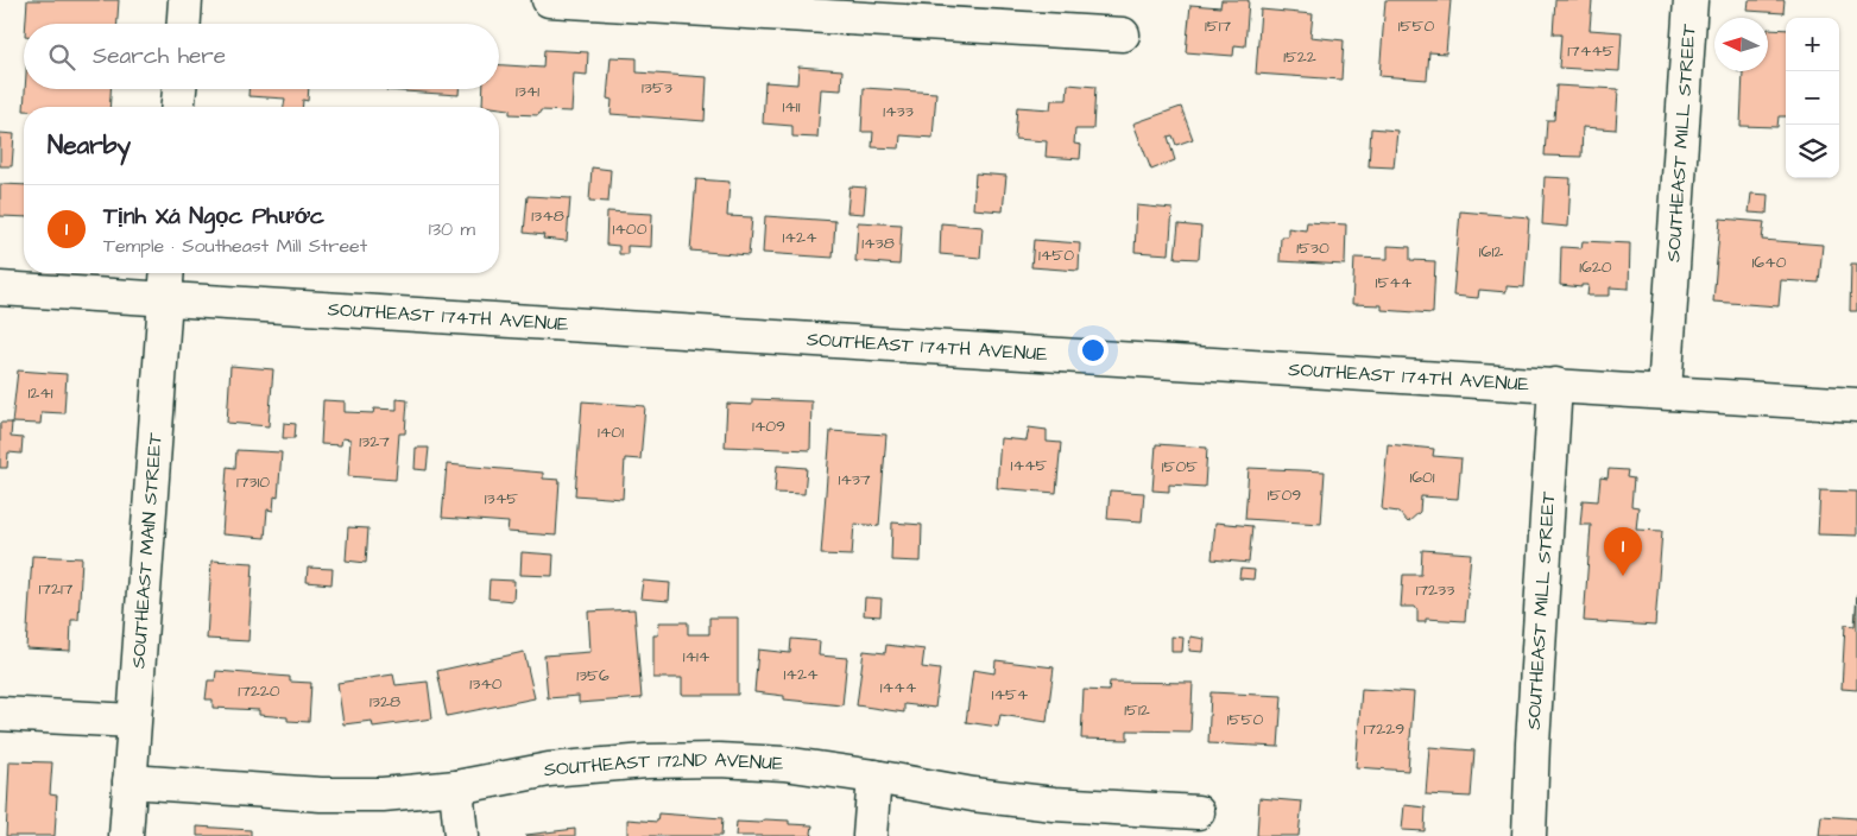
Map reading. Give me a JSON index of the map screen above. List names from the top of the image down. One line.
{"streets":{"street":["SOUTHEAST MILL STREET","SOUTHEAST 174TH AVENUE","SOUTHEAST MAIN STREET","SOUTHEAST 172ND AVENUE"]},"crossings":[["SOUTHEAST MILL STREET","SOUTHEAST 174TH AVENUE"],["SOUTHEAST 174TH AVENUE","SOUTHEAST MAIN STREET"],["SOUTHEAST MAIN STREET","SOUTHEAST 172ND AVENUE"]],"house_numbers":["1517","1550","17445","1522","1353","1341","1411","1433","1348","1400","1424","1438","1530","1612","1450","1640","1620","1544","1241","1409","1401","1327","1445","1505","1601","1437","17310","1509","1345","17217","17233","1414","1424","1356","1340","1444","17220","1454","1328","1512","1550","17229"],"north":"left","page":{"map_buttons":["+","−"],"search":"Search here","heading":"Nearby","list":[{"mark":"1","name":"Tịnh Xá Ngọc Phước","note":"Temple · Southeast Mill Street","value":"130 m"}],"pins":"1"}}
